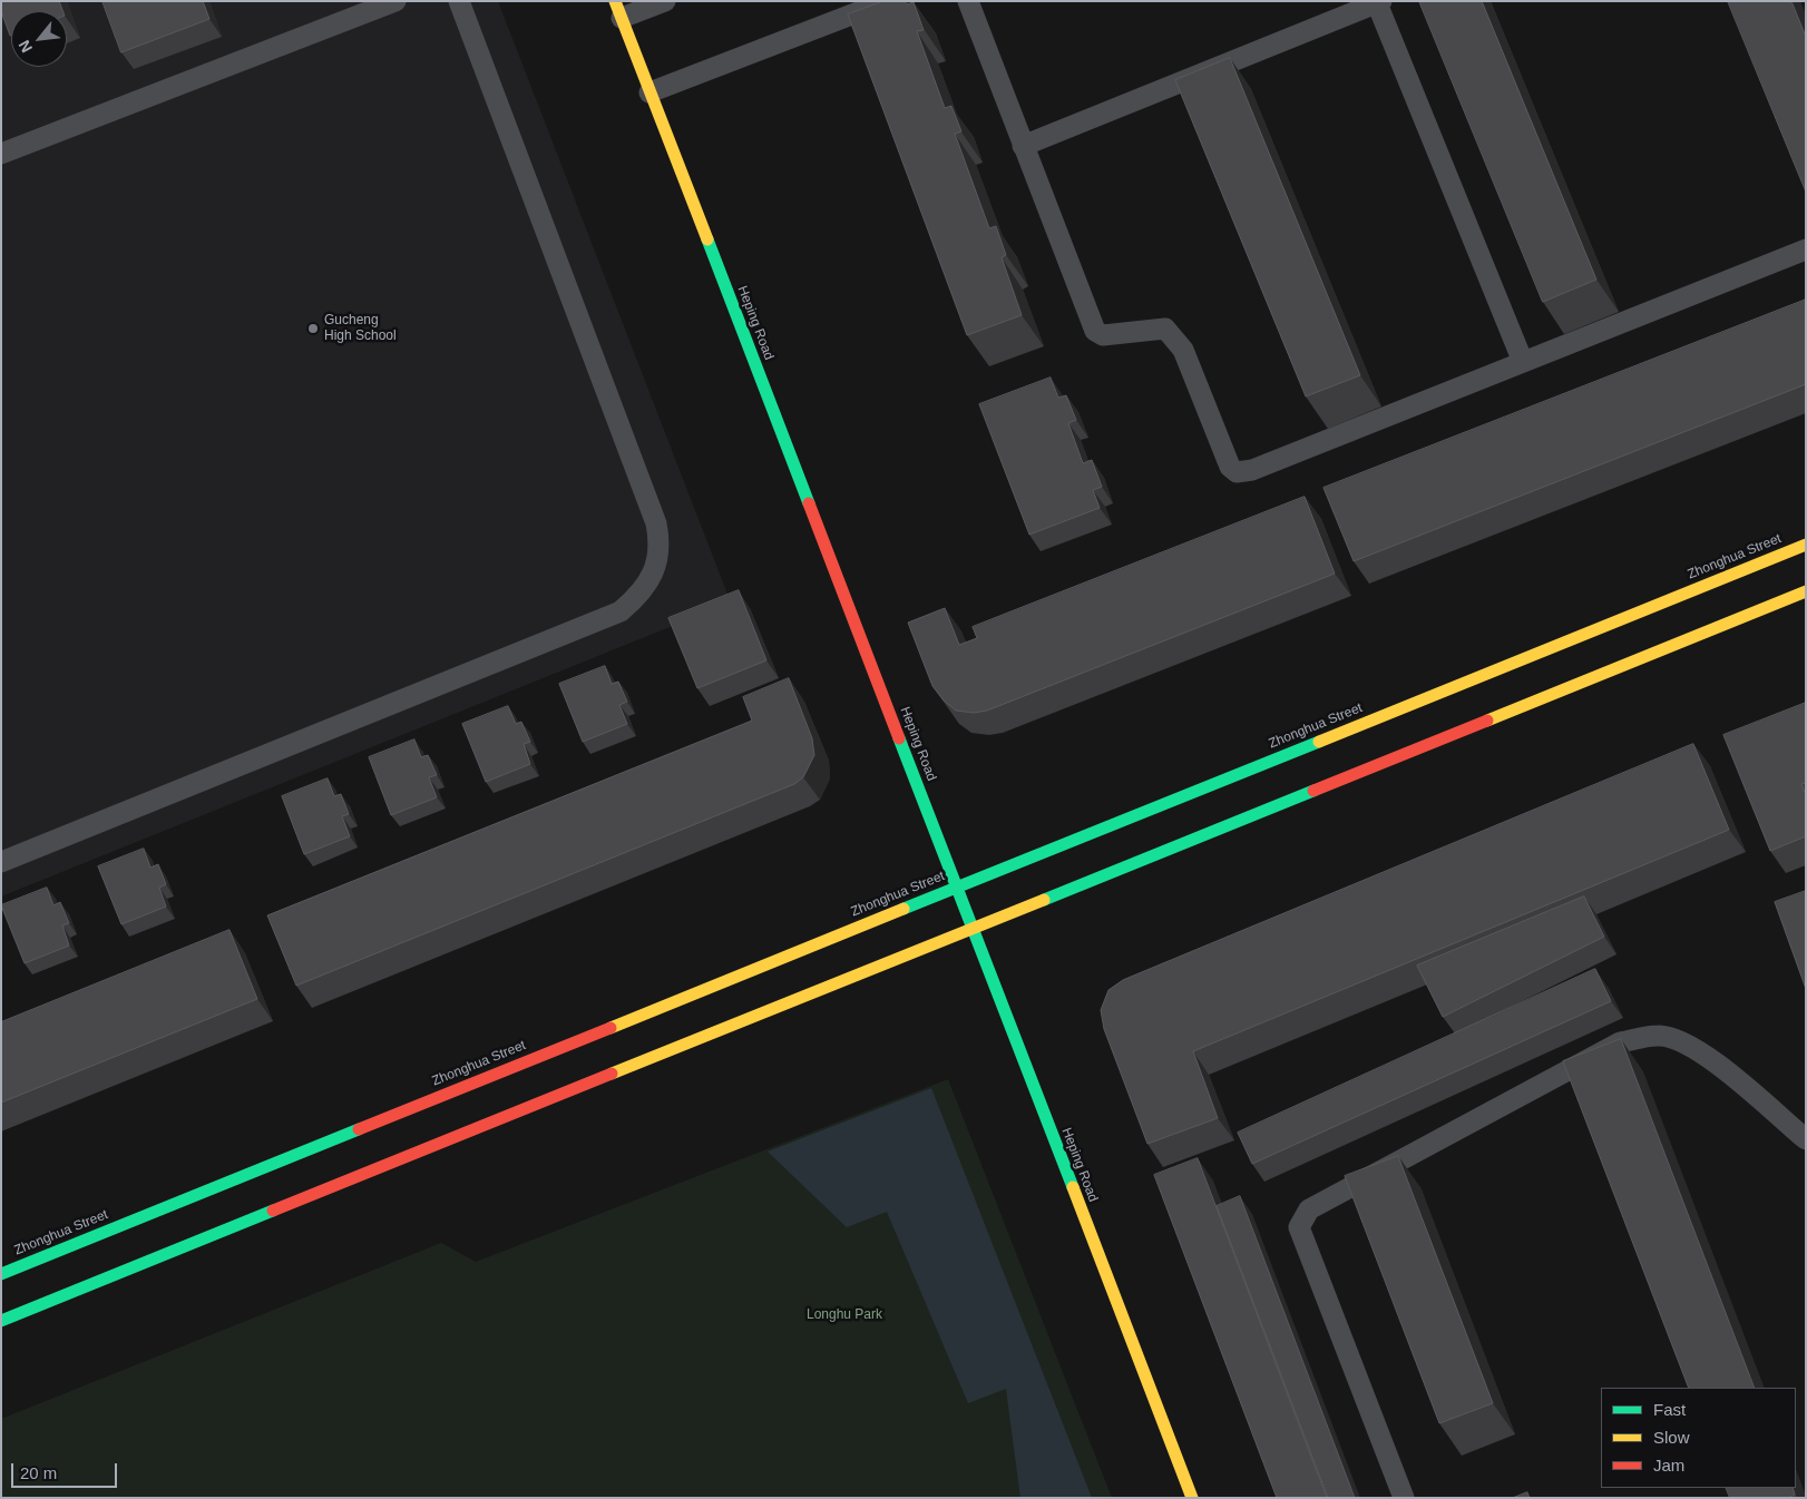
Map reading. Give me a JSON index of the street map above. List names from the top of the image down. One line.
{"streets":{"main road":["Heping Road","Zhonghua Street"]},"crossings":[["Heping Road","Zhonghua Street"]],"parks":["Longhu Park"],"places":["Gucheng High School"],"legend":["Fast","Slow","Jam"],"scale_bar":"20 m","north":"bottom left"}
